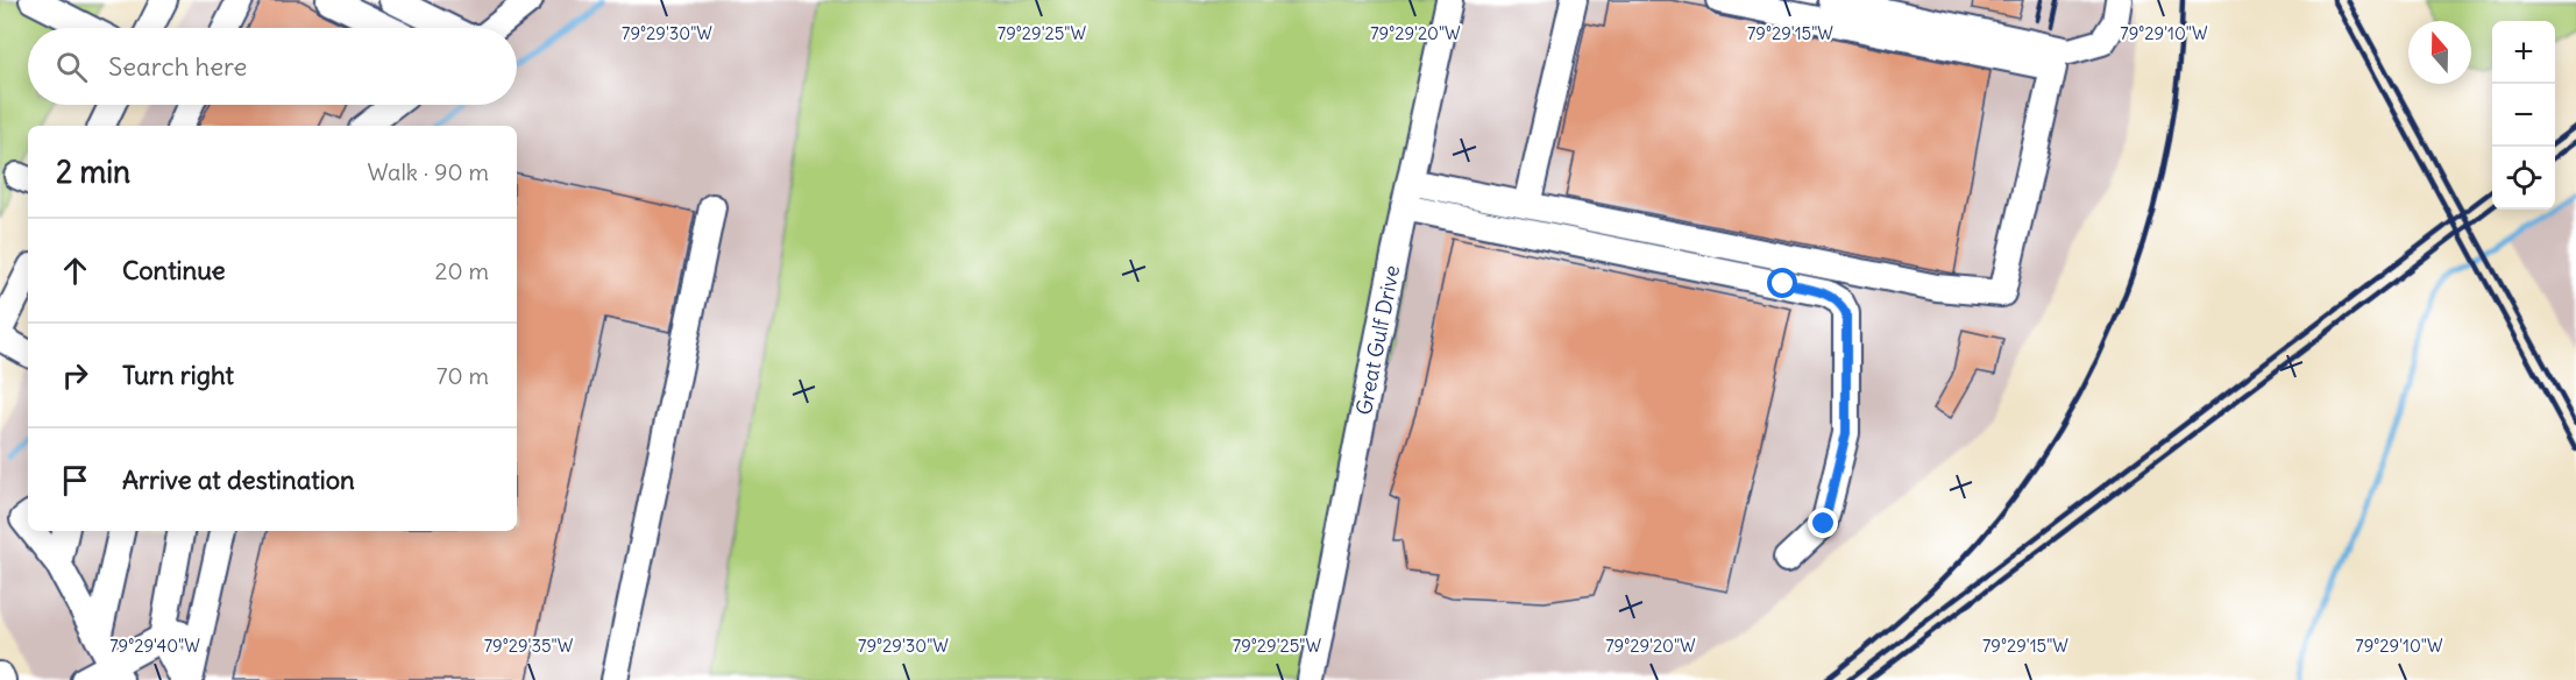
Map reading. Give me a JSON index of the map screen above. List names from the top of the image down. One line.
{"streets":{"street":["Great Gulf Drive"]},"north":"top","page":{"map_buttons":["+","−"],"search":"Search here","heading":["2 min","Walk · 90 m"],"list":[["Continue","20 m"],["Turn right","70 m"],"Arrive at destination"]},"coordinates":["79°29'20\"W","79°29'15\"W","79°29'10\"W","79°29'30\"W","79°29'25\"W","79°29'40\"W","79°29'35\"W"]}
